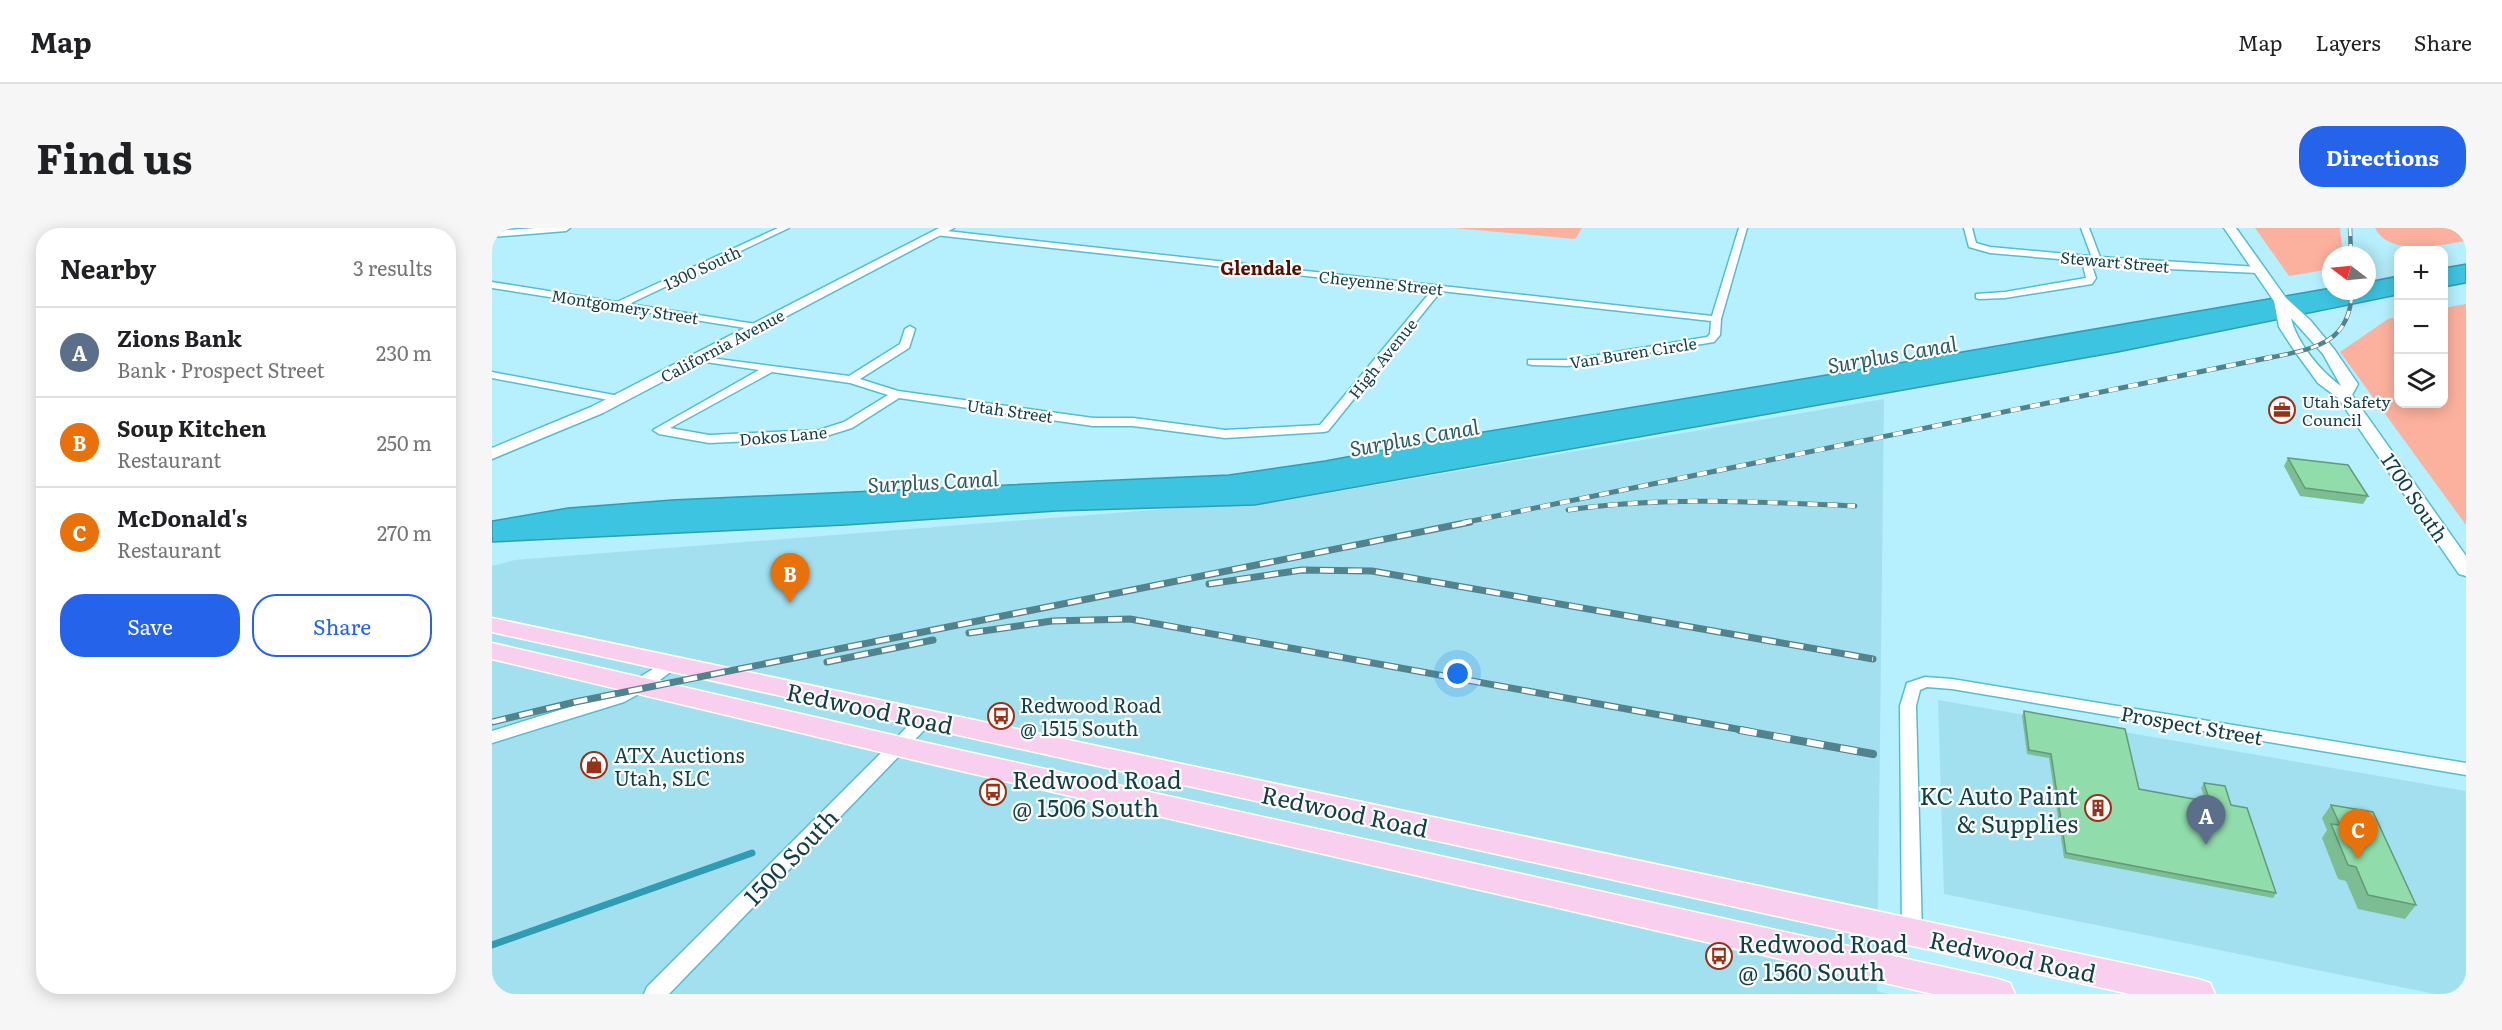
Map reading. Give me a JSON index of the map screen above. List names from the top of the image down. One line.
{"streets":{"main road":["Redwood Road"],"street":["Stewart Street","1300 South","Cheyenne Street","Montgomery Street","California Avenue","Van Buren Circle","High Avenue","Utah Street","Dokos Lane","1700 South","Prospect Street","1500 South"]},"crossings":[["Stewart Street","1700 South"],["1300 South","Montgomery Street"],["Cheyenne Street","California Avenue"],["Cheyenne Street","Van Buren Circle"],["Cheyenne Street","High Avenue"],["Montgomery Street","California Avenue"],["California Avenue","Utah Street"],["High Avenue","Utah Street"],["Utah Street","Dokos Lane"],["Redwood Road","Prospect Street"],["Redwood Road","1500 South"]],"districts":["Glendale"],"water":["Surplus Canal"],"places":{"office":["Utah Safety Council"],"bus stop":["Redwood Road @ 1515 South","Redwood Road @ 1506 South","Redwood Road @ 1560 South"],"shop":["ATX Auctions Utah, SLC"],"building":["KC Auto Paint & Supplies"]},"north":"left","page":{"header":"Map","nav":["Map","Layers","Share"],"title":"Find us","buttons":["Directions",["Save","Share"]],"heading":["Nearby","3 results"],"map_buttons":["+","−"],"list":[{"mark":"A","name":"Zions Bank","note":"Bank · Prospect Street","value":"230 m"},{"mark":"B","name":"Soup Kitchen","note":"Restaurant","value":"250 m"},{"mark":"C","name":"McDonald's","note":"Restaurant","value":"270 m"}],"pins":["B","A","C"]}}
